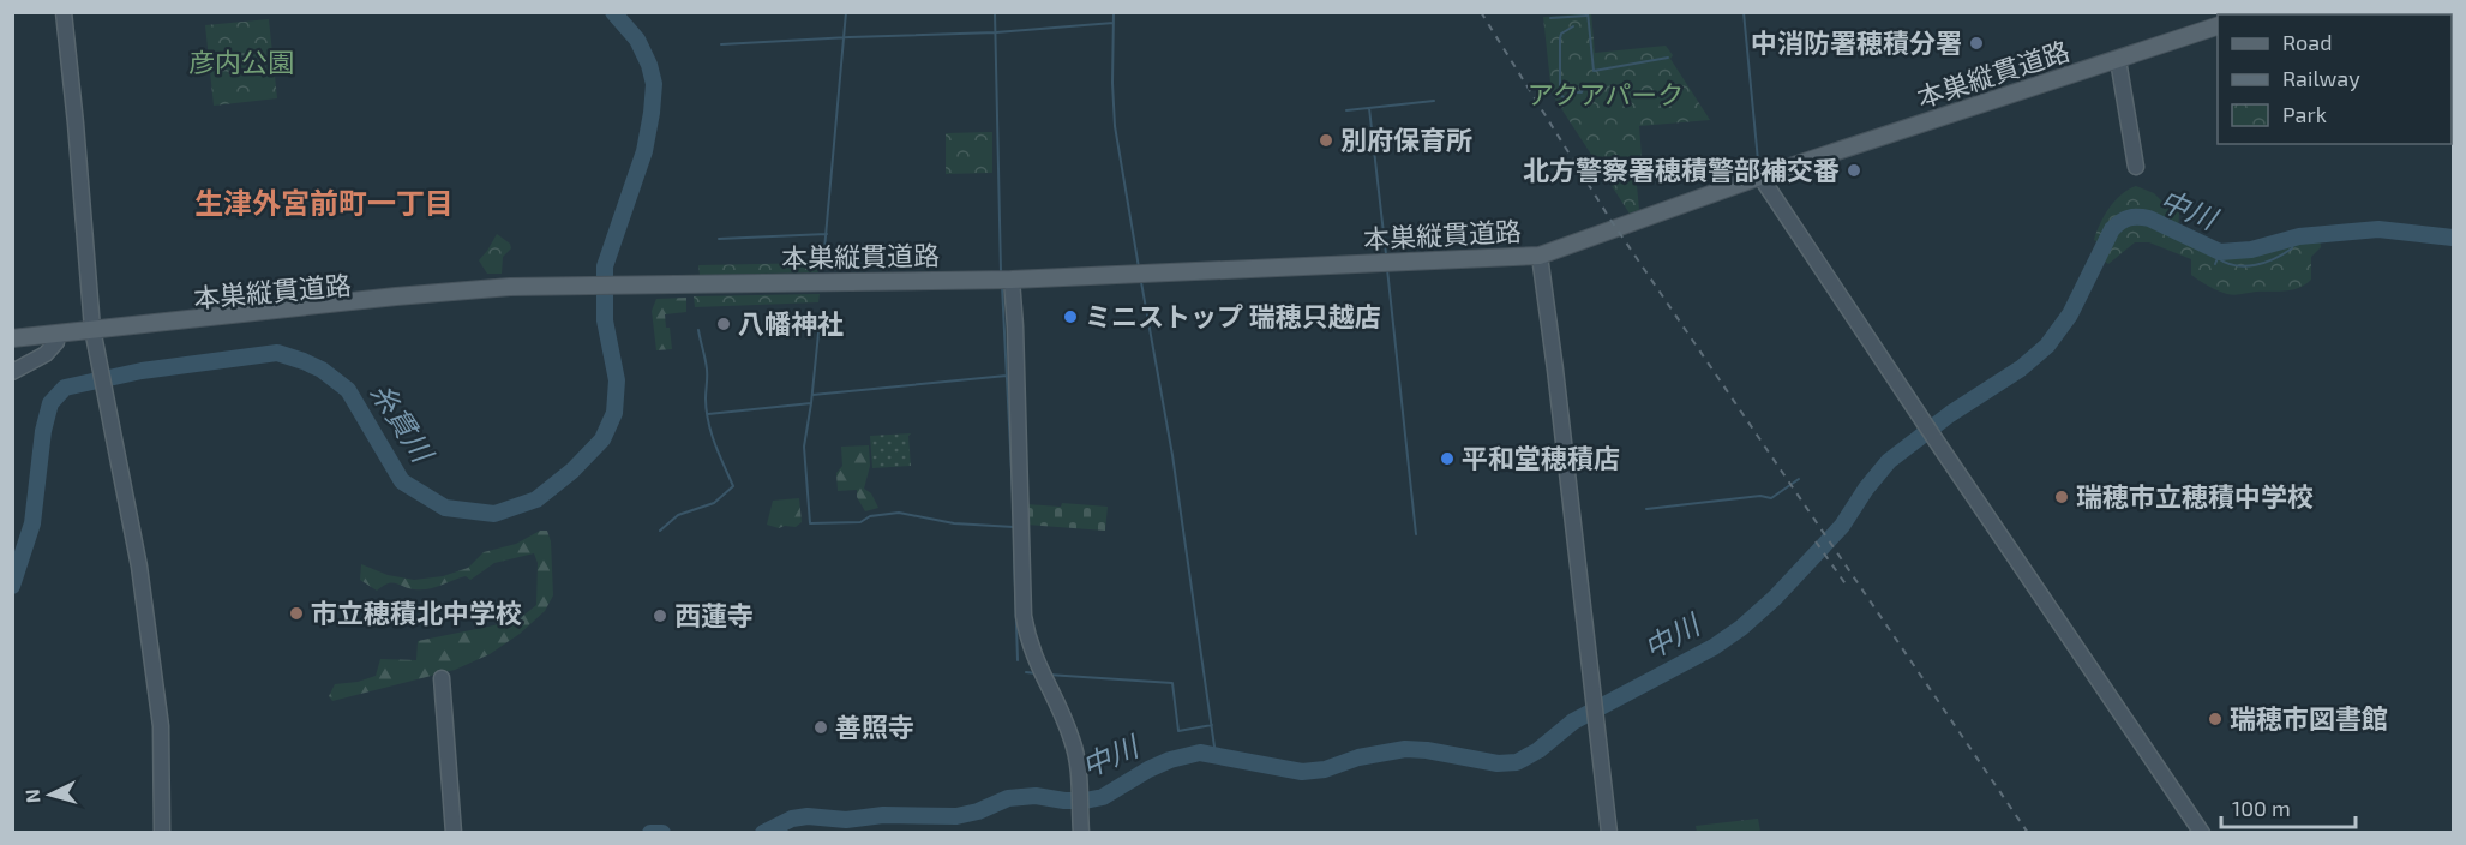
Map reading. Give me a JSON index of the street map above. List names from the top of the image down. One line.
{"streets":{"main road":["本巣縦貫道路"]},"districts":["生津外宮前町一丁目"],"water":["中川","糸貫川"],"parks":["彦内公園","アクアパーク"],"places":["中消防署穂積分署","別府保育所","北方警察署穂積警部補交番","ミニストップ 瑞穂只越店","八幡神社","平和堂穂積店","瑞穂市立穂積中学校","市立穂積北中学校","西蓮寺","瑞穂市図書館","善照寺"],"legend":["Road","Railway","Park"],"scale_bar":"100 m","north":"left"}
